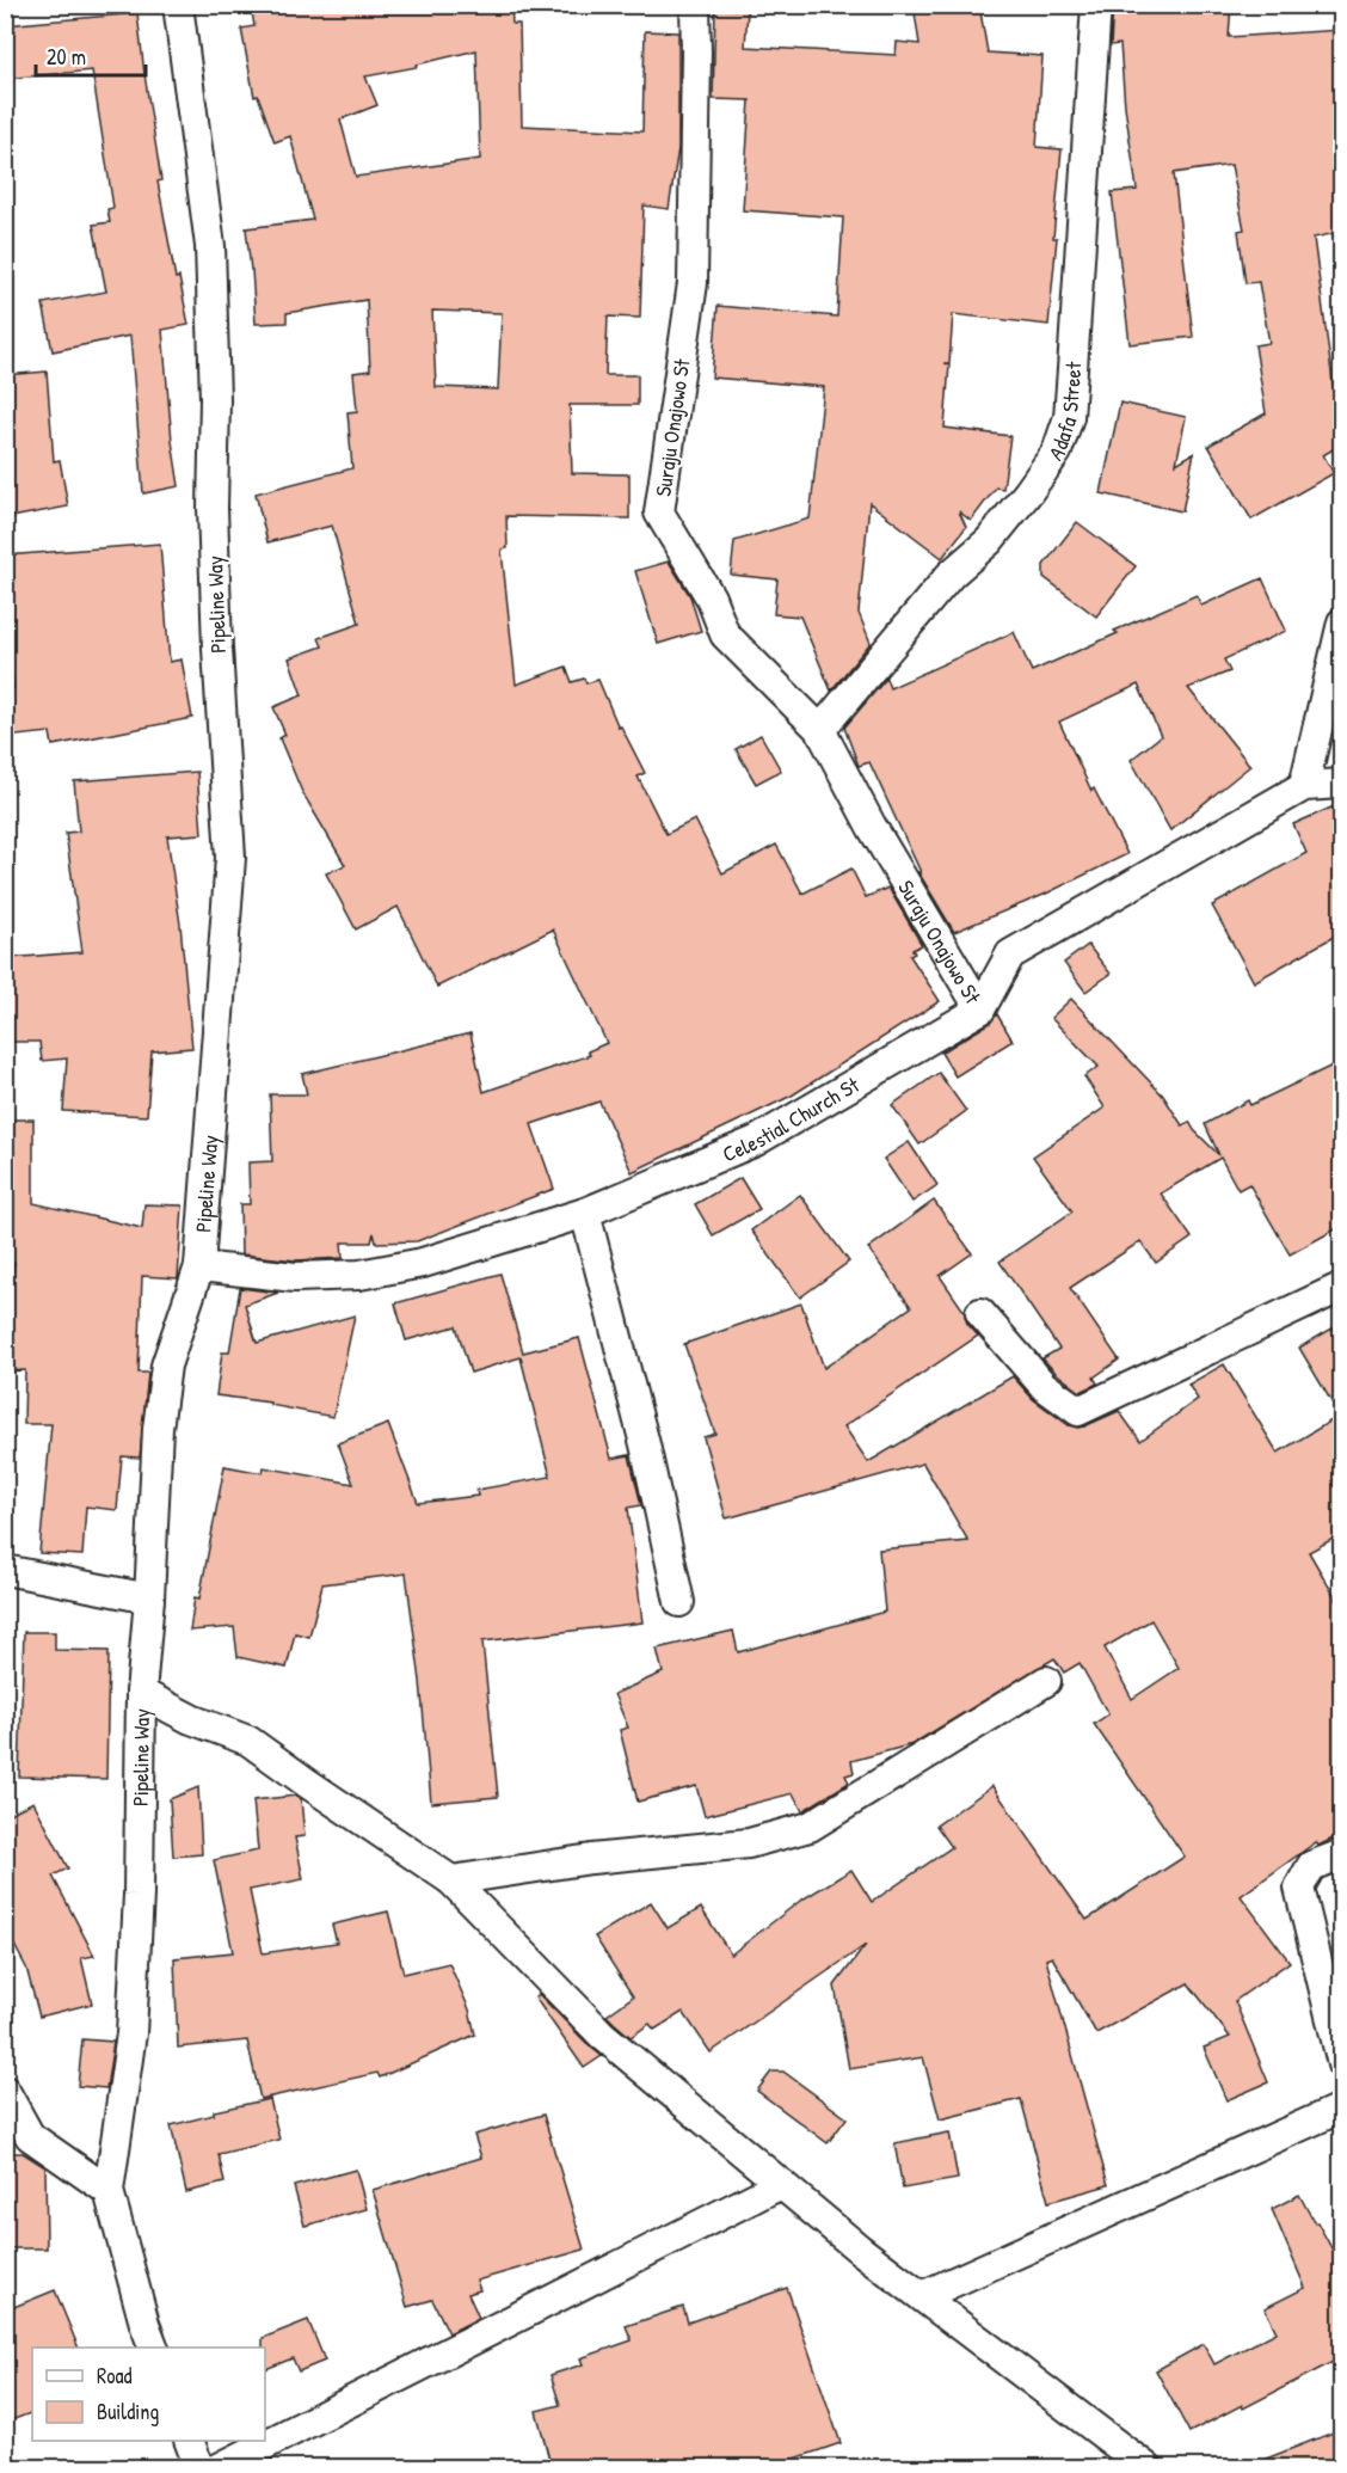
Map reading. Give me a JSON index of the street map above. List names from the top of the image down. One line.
{"streets":{"street":["Adafa Street","Suraju Onajowo St","Pipeline Way","Celestial Church St"]},"crossings":[["Adafa Street","Suraju Onajowo St"],["Suraju Onajowo St","Celestial Church St"],["Pipeline Way","Celestial Church St"]],"legend":["Road","Building"],"scale_bar":"20 m"}
